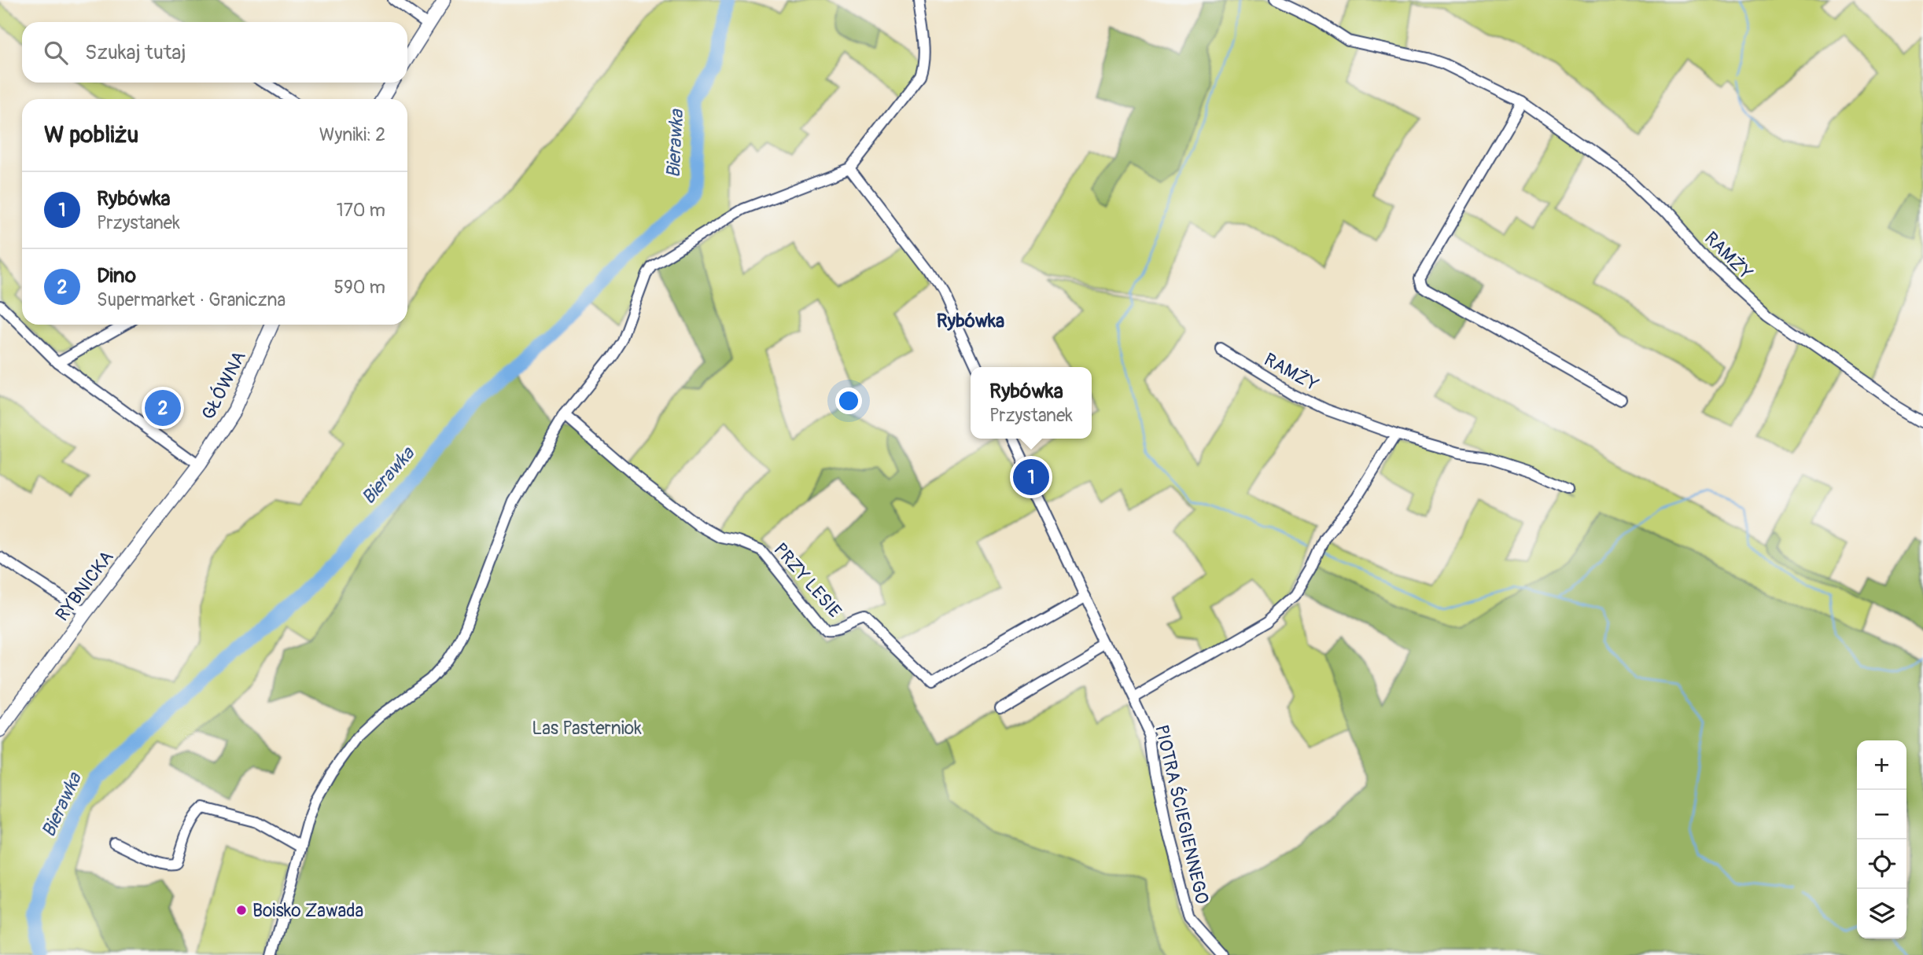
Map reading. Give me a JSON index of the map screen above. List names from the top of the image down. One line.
{"streets":{"main road":["GŁÓWNA","RYBNICKA"],"street":["RAMŻY","PRZY LESIE","PIOTRA ŚCIEGIENNEGO"]},"crossings":[["GŁÓWNA","RYBNICKA"],["PRZY LESIE","PIOTRA ŚCIEGIENNEGO"]],"districts":["Rybówka"],"water":["Bierawka"],"parks":["Las Pasterniok"],"places":["Boisko Zawada"],"page":{"search":"Szukaj tutaj","heading":["W pobliżu","Wyniki: 2"],"list":[{"mark":"1","name":"Rybówka","note":"Przystanek","value":"170 m"},{"mark":"2","name":"Dino","note":"Supermarket · Graniczna","value":"590 m"}],"popup":["Rybówka","Przystanek"],"pins":["2","1"],"map_buttons":["+","−"]}}
